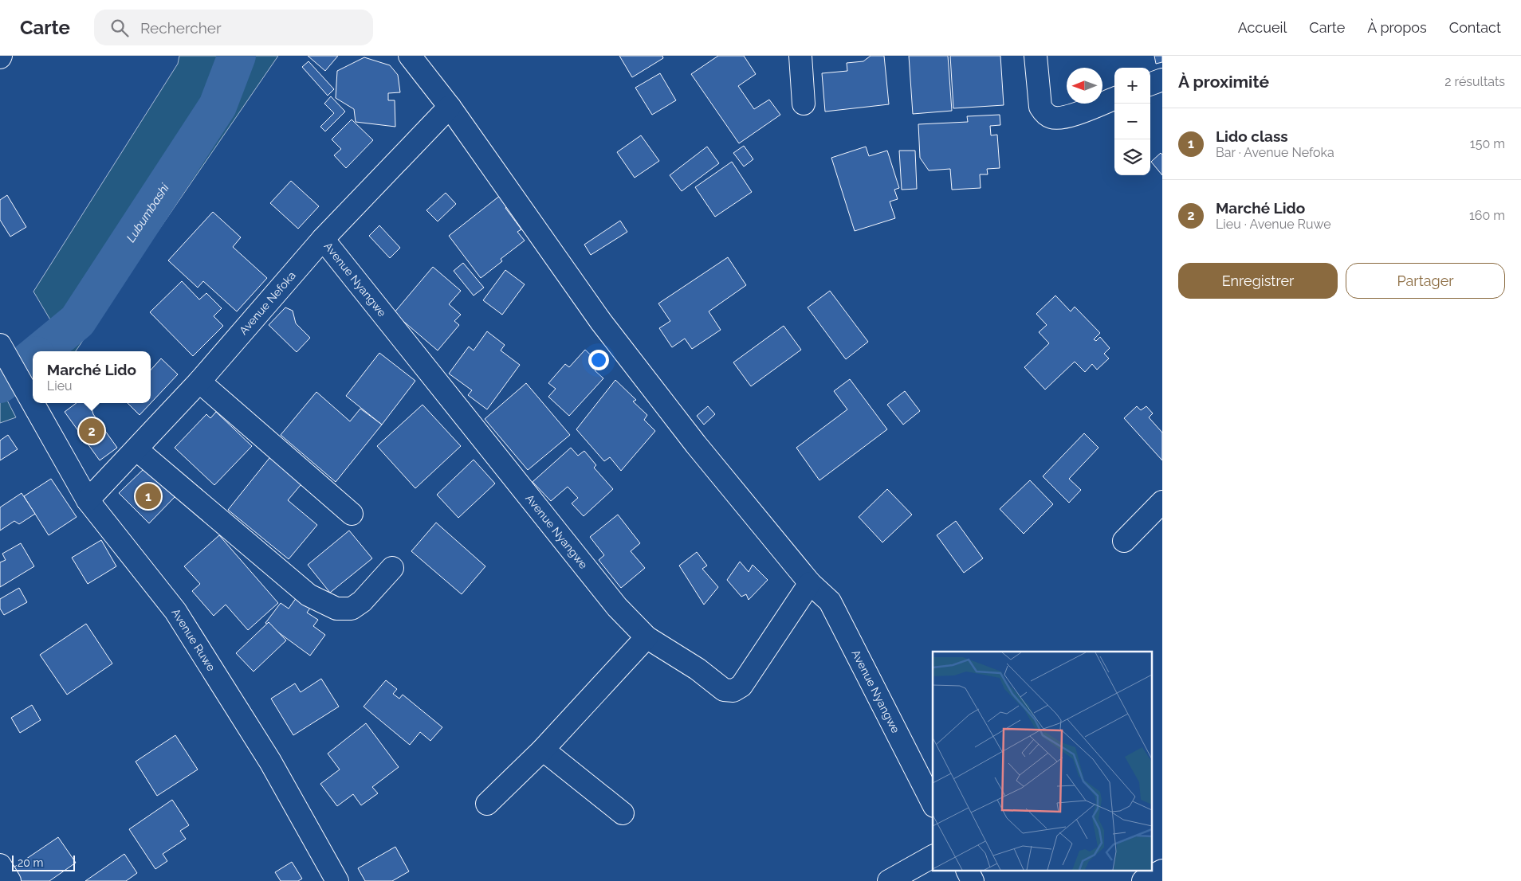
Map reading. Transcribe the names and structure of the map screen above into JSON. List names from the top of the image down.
{
  "streets": {
    "street": ["Avenue Nyangwe", "Avenue Nefoka", "Avenue Ruwe"]
  },
  "crossings": [
    ["Avenue Nyangwe", "Avenue Nefoka"],
    ["Avenue Nefoka", "Avenue Ruwe"]
  ],
  "water": ["Lubumbashi"],
  "scale_bar": "20 m",
  "north": "left",
  "page": {
    "header": "Carte",
    "search": "Rechercher",
    "nav": [
      "Accueil",
      "Carte",
      "À propos",
      "Contact"
    ],
    "heading": ["À proximité", "2 résultats"],
    "map_buttons": ["+", "−"],
    "list": [
      {
        "mark": "1",
        "name": "Lido class",
        "note": "Bar · Avenue Nefoka",
        "value": "150 m"
      },
      {
        "mark": "2",
        "name": "Marché Lido",
        "note": "Lieu · Avenue Ruwe",
        "value": "160 m"
      }
    ],
    "buttons": ["Enregistrer", "Partager"],
    "popup": ["Marché Lido", "Lieu"],
    "pins": ["2", "1"],
    "scale": "20 m"
  }
}
